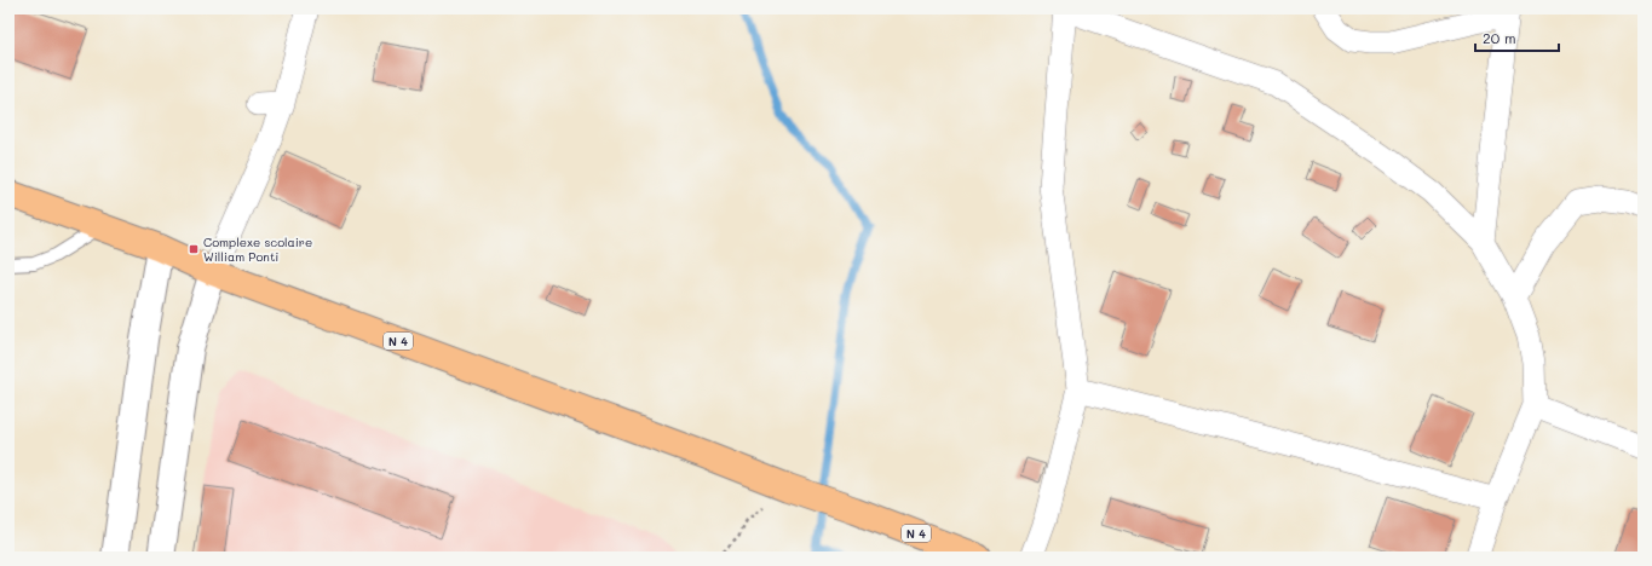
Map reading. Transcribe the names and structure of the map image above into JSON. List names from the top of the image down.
{
  "streets": {
    "highway": ["N 4"]
  },
  "places": {
    "transit": ["Complexe scolaire William Ponti"]
  },
  "scale_bar": "20 m"
}
